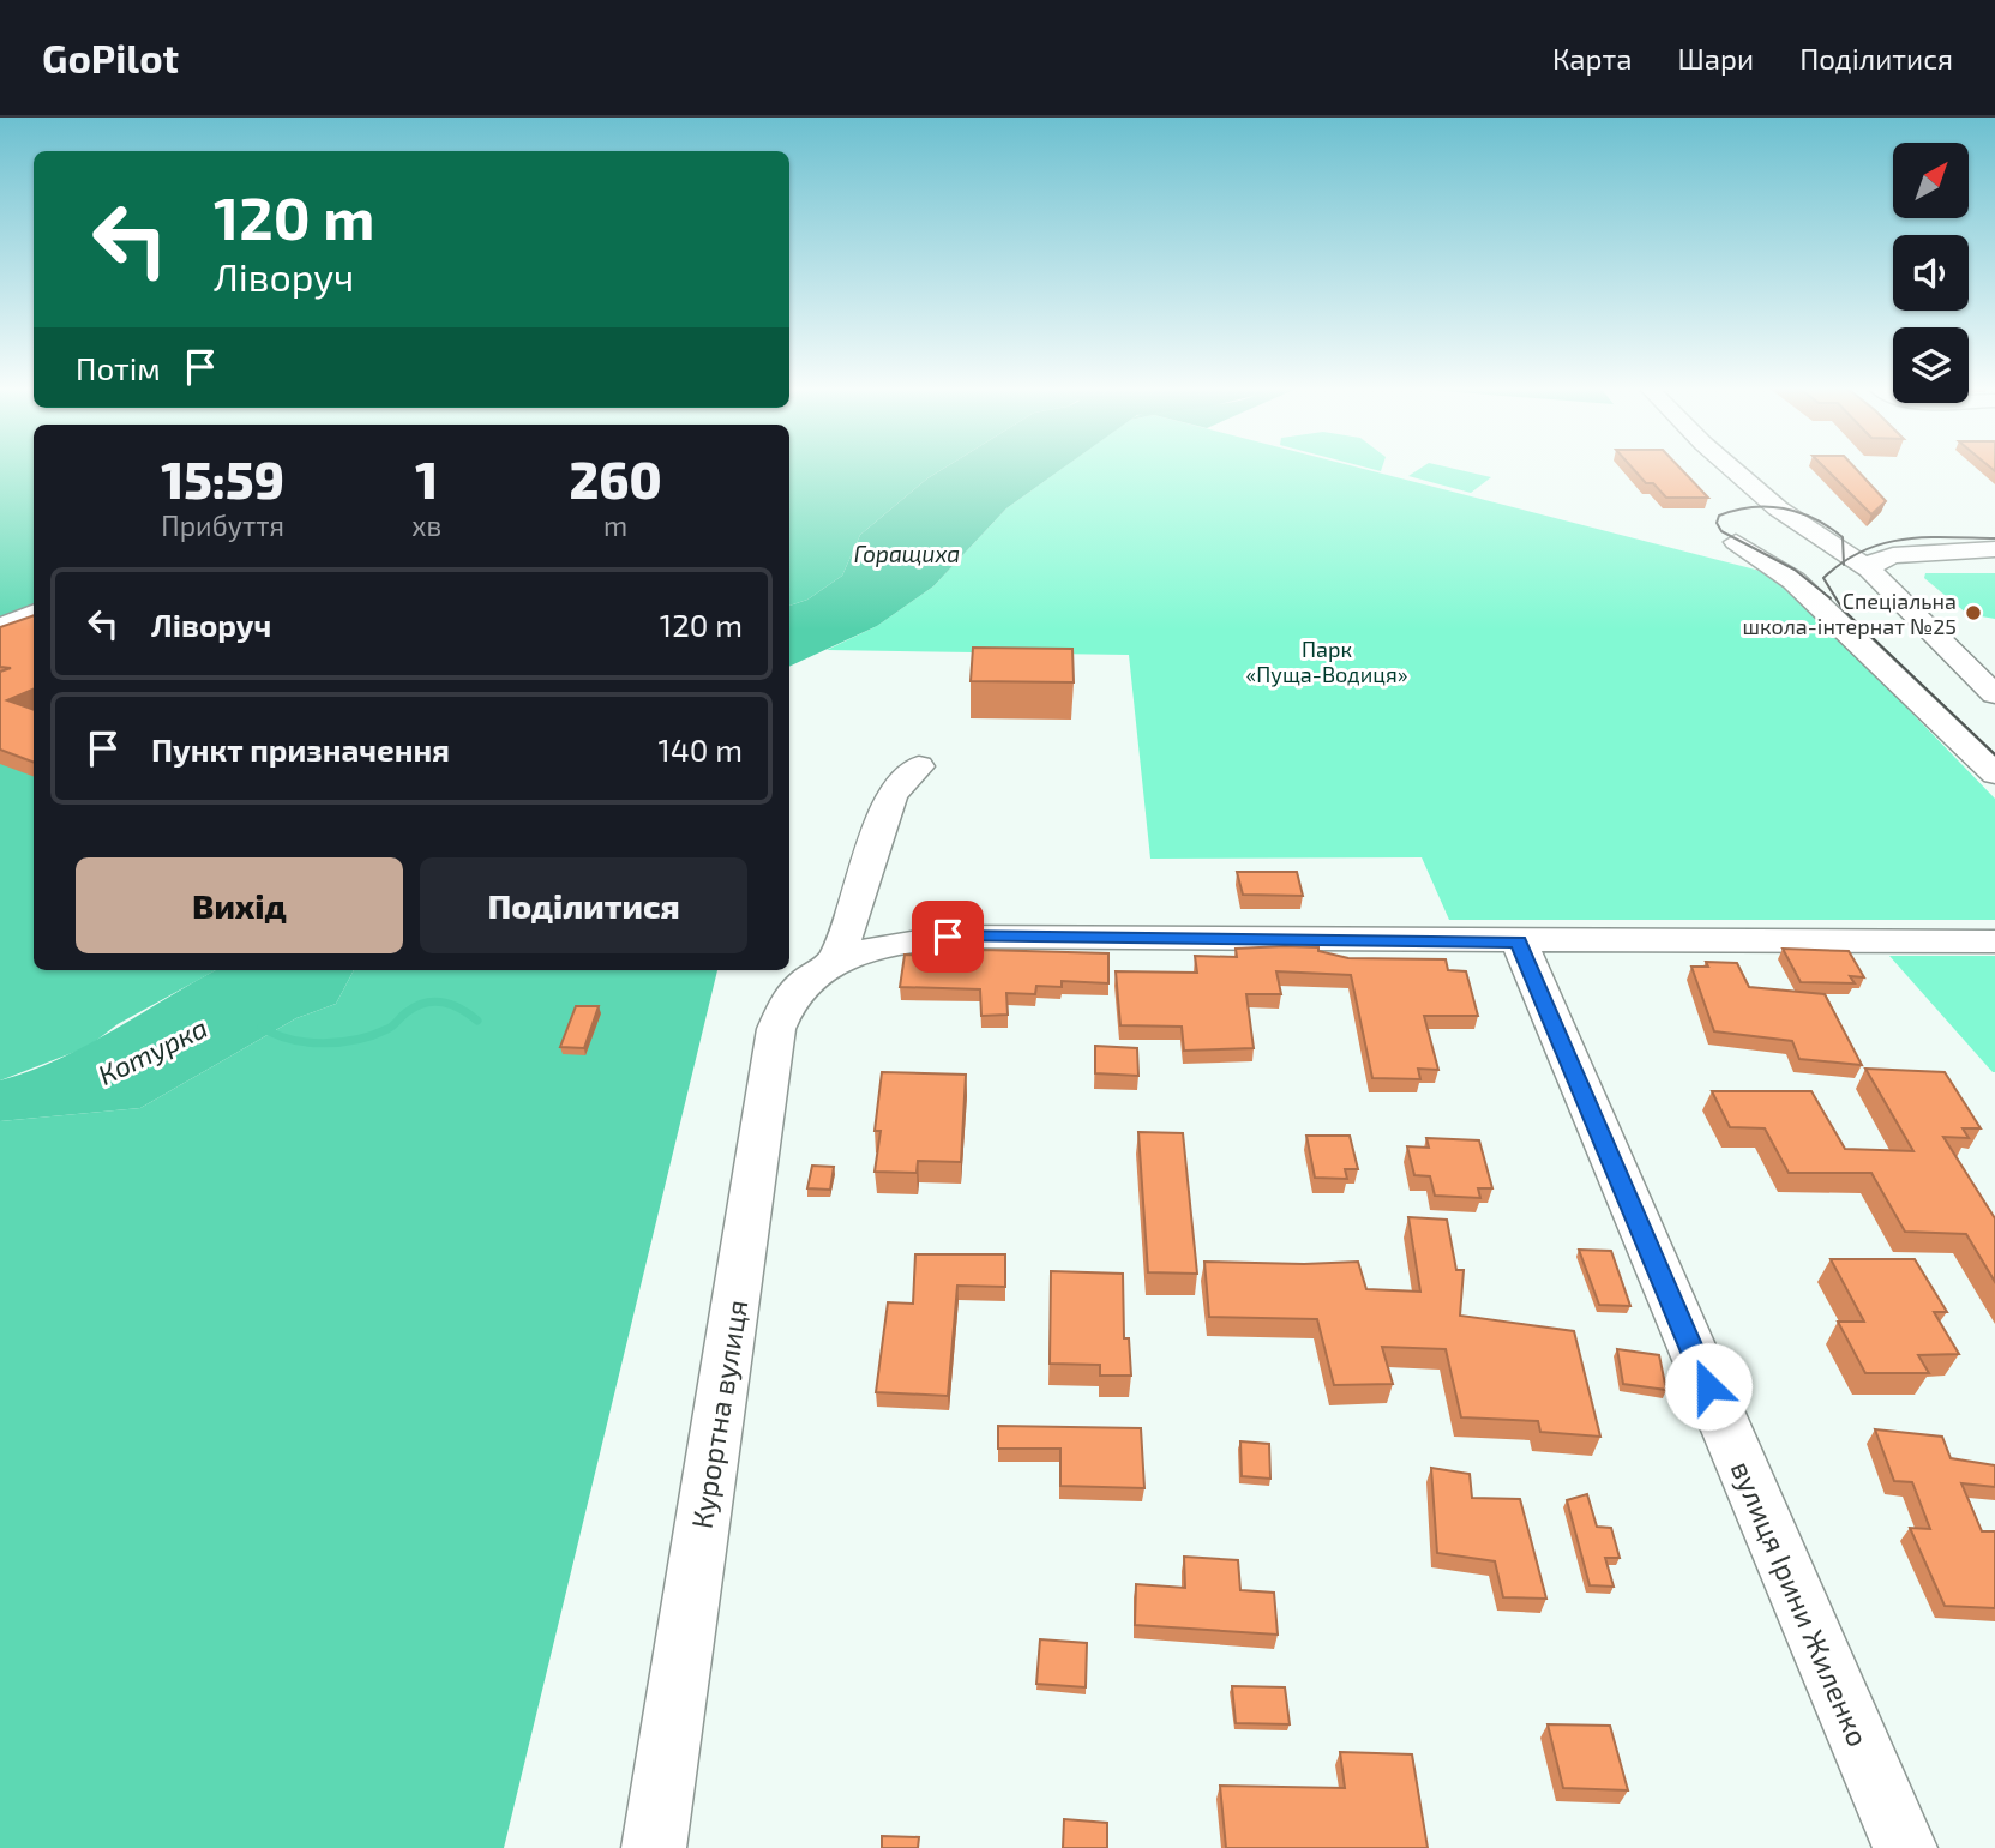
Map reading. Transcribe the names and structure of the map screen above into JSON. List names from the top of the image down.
{
  "streets": {
    "street": ["Курортна вулиця", "вулиця Ірини Жиленко"]
  },
  "water": ["Горащиха", "Котурка"],
  "parks": ["Парк «Пуща-Водиця»"],
  "places": ["Спеціальна школа-інтернат №25"],
  "north": "top right",
  "page": {
    "header": "GoPilot",
    "nav": ["Карта", "Шари", "Поділитися"],
    "turn": ["120 m", "Ліворуч"],
    "then": "Потім",
    "eta": [
      "15:59",
      "Прибуття",
      "1",
      "хв",
      "260",
      "m"
    ],
    "list": [
      {
        "name": "Ліворуч",
        "value": "120 m"
      },
      {
        "name": "Пункт призначення",
        "value": "140 m"
      }
    ],
    "buttons": ["Вихід", "Поділитися"]
  }
}
